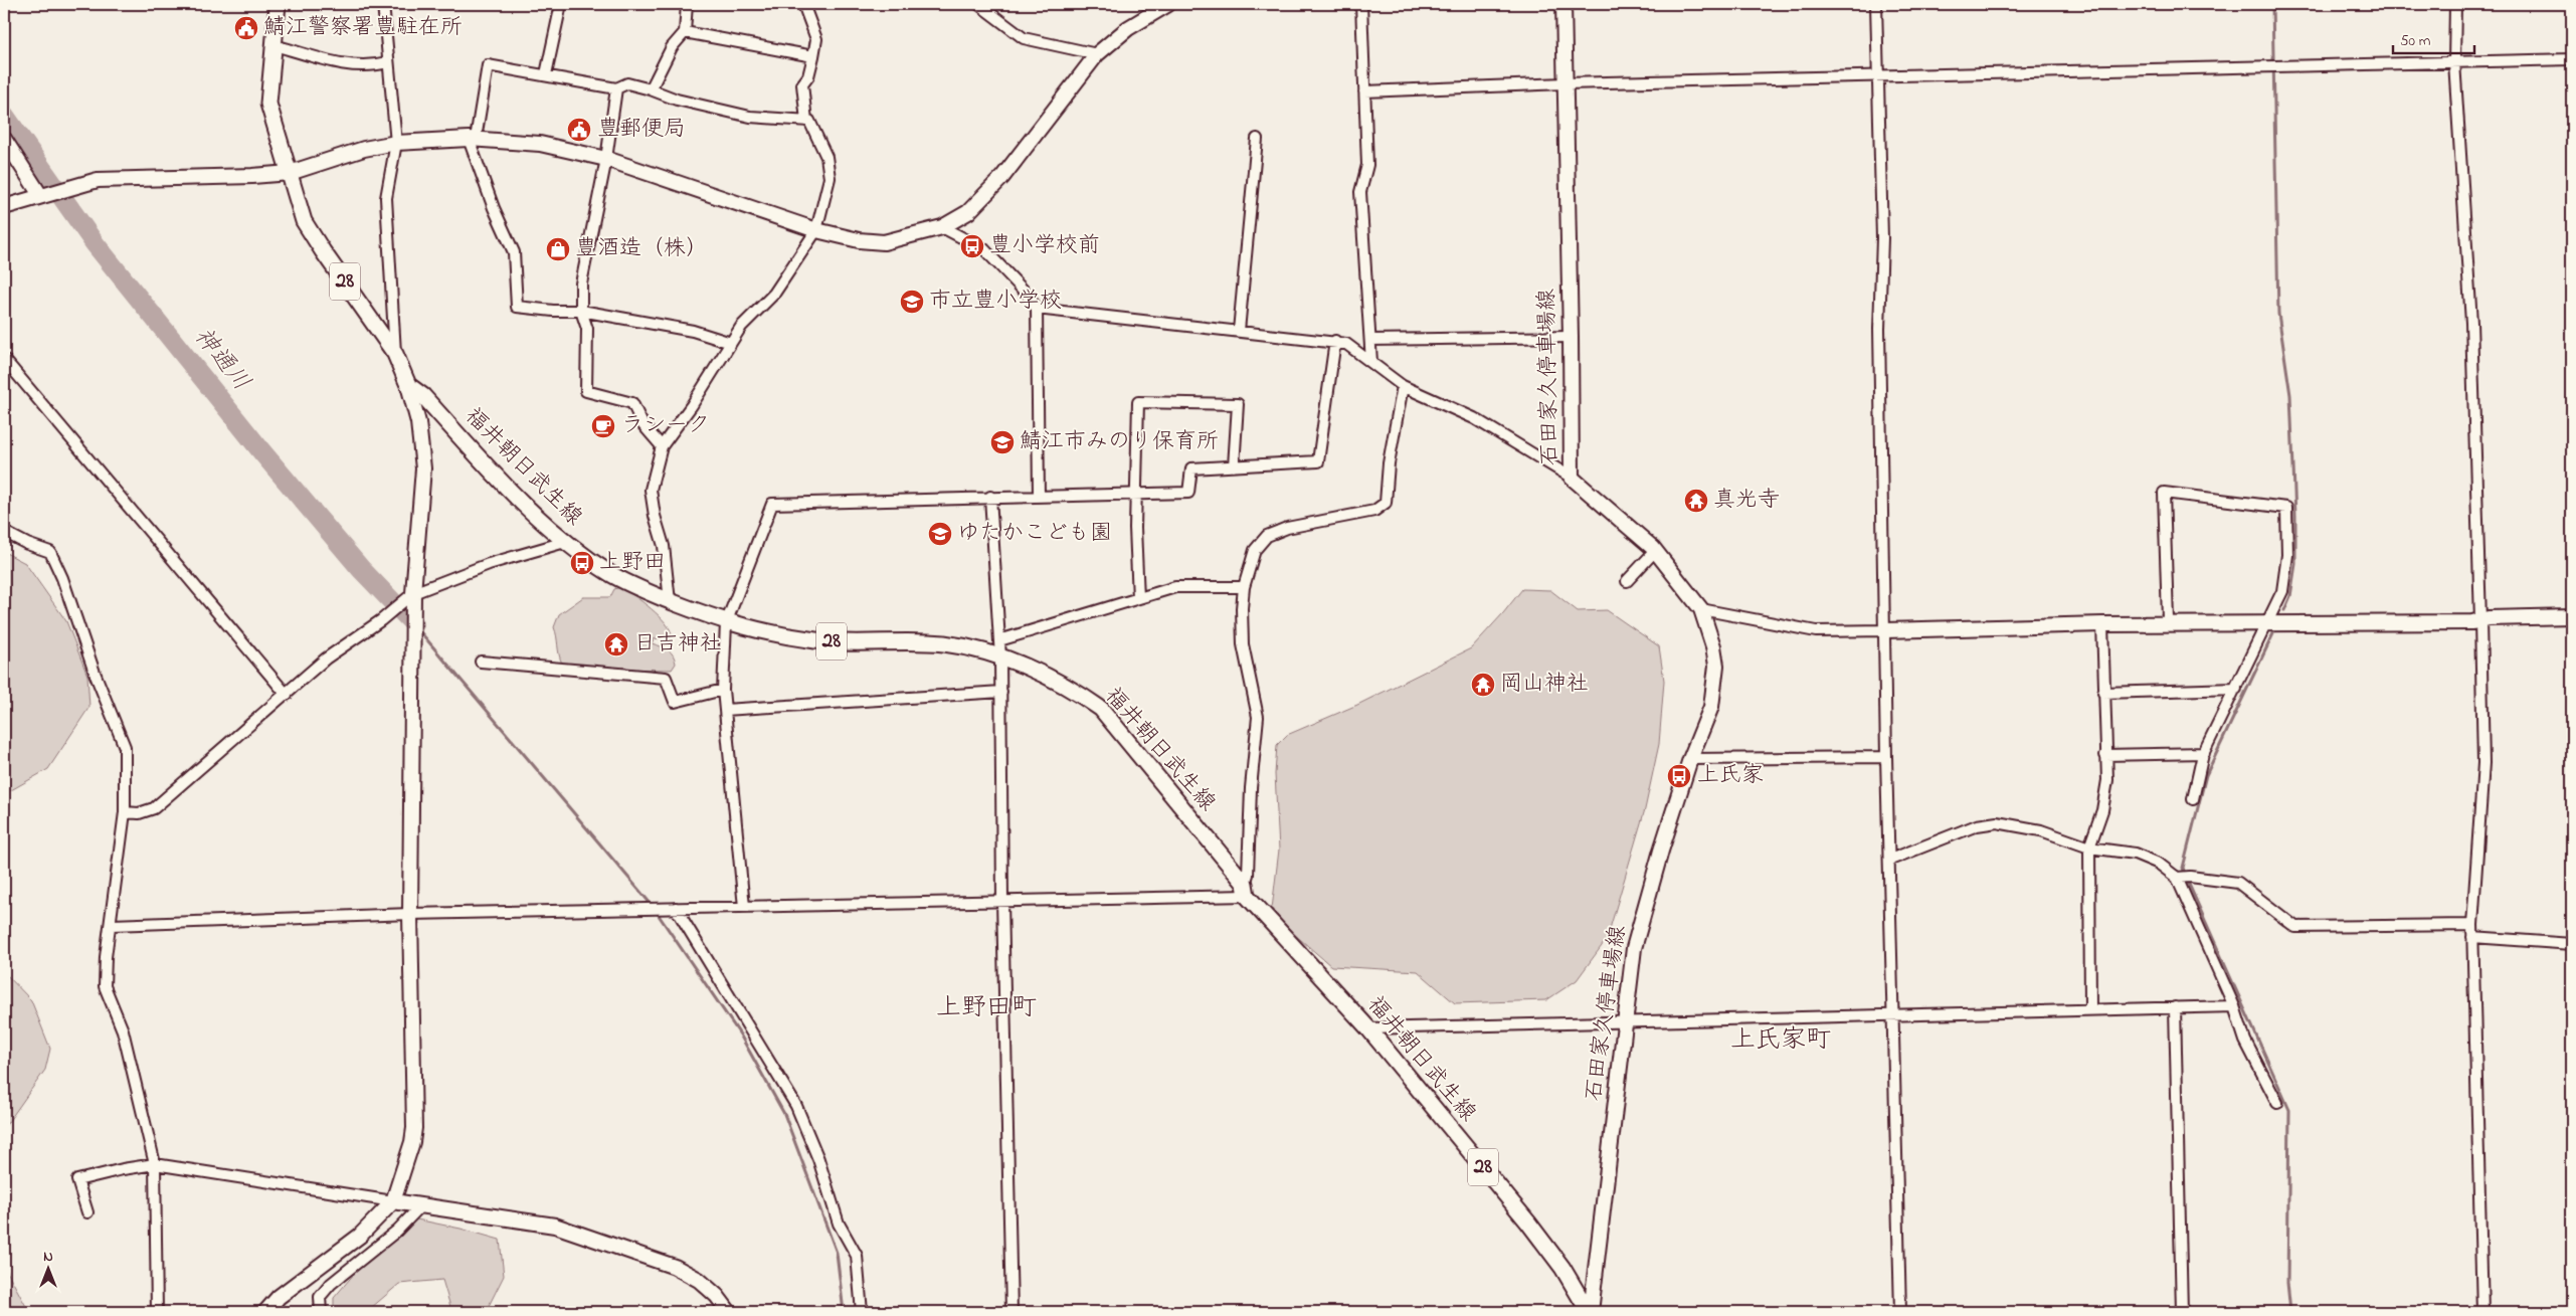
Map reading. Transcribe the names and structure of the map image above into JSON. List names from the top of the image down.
{
  "streets": {
    "main road": ["28", "福井朝日武生線"],
    "street": ["石田家久停車場線"]
  },
  "crossings": [
    ["28", "福井朝日武生線"],
    ["石田家久停車場線", "福井朝日武生線"]
  ],
  "districts": ["上野田町", "上氏家町"],
  "water": ["神通川"],
  "places": {
    "public building": ["鯖江警察署豊駐在所", "豊郵便局"],
    "bus stop": ["豊小学校前", "上野田", "上氏家"],
    "shop": ["豊酒造（株）"],
    "school or university": ["市立豊小学校", "鯖江市みのり保育所", "ゆたかこども園"],
    "cafe": ["ラシーク"],
    "temple": ["真光寺", "日吉神社", "岡山神社"]
  },
  "scale_bar": "50 m",
  "north": "top"
}
